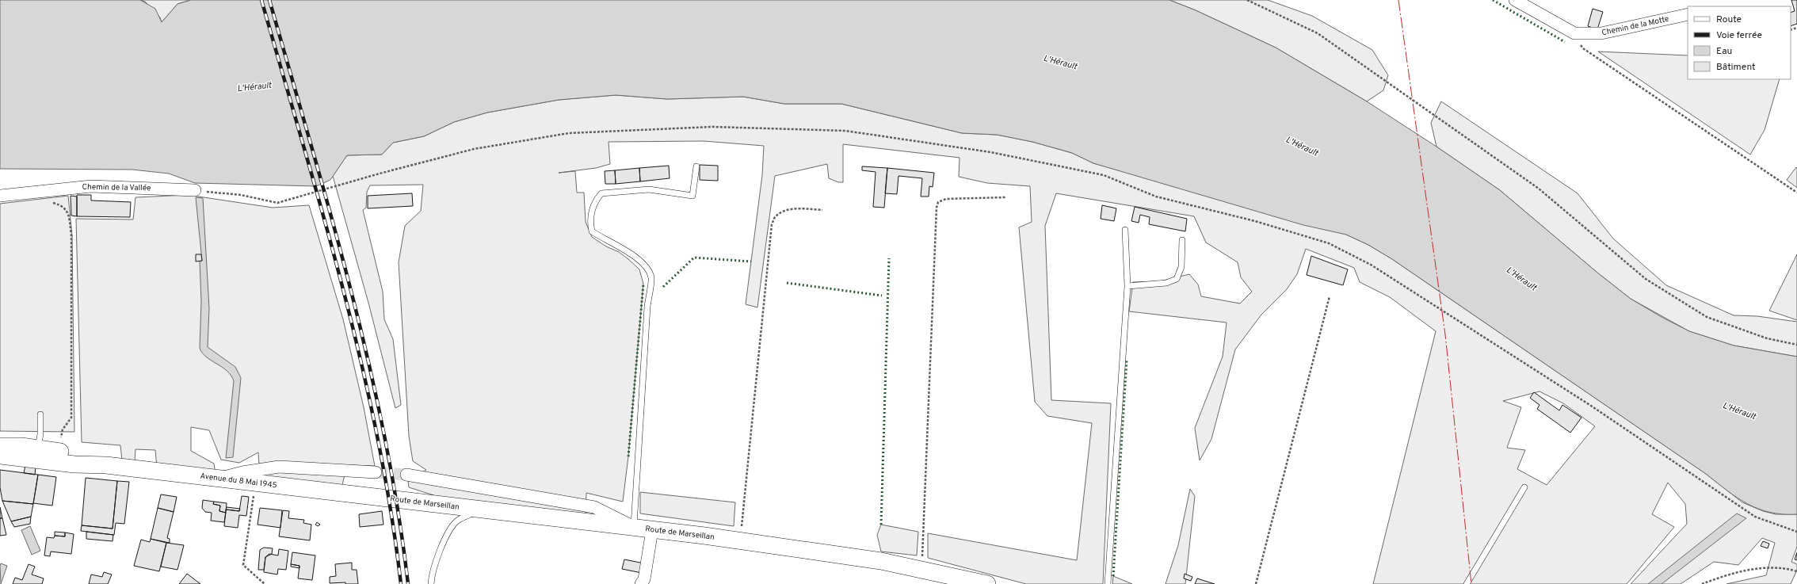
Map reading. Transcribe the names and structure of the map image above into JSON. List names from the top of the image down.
{
  "streets": {
    "main road": ["Avenue du 8 Mai 1945", "Route de Marseillan"],
    "street": ["Chemin de la Motte", "Chemin de la Vallée"]
  },
  "crossings": [
    ["Avenue du 8 Mai 1945", "Route de Marseillan"]
  ],
  "water": ["L'Hérault"],
  "legend": [
    "Route",
    "Voie ferrée",
    "Eau",
    "Bâtiment"
  ]
}
